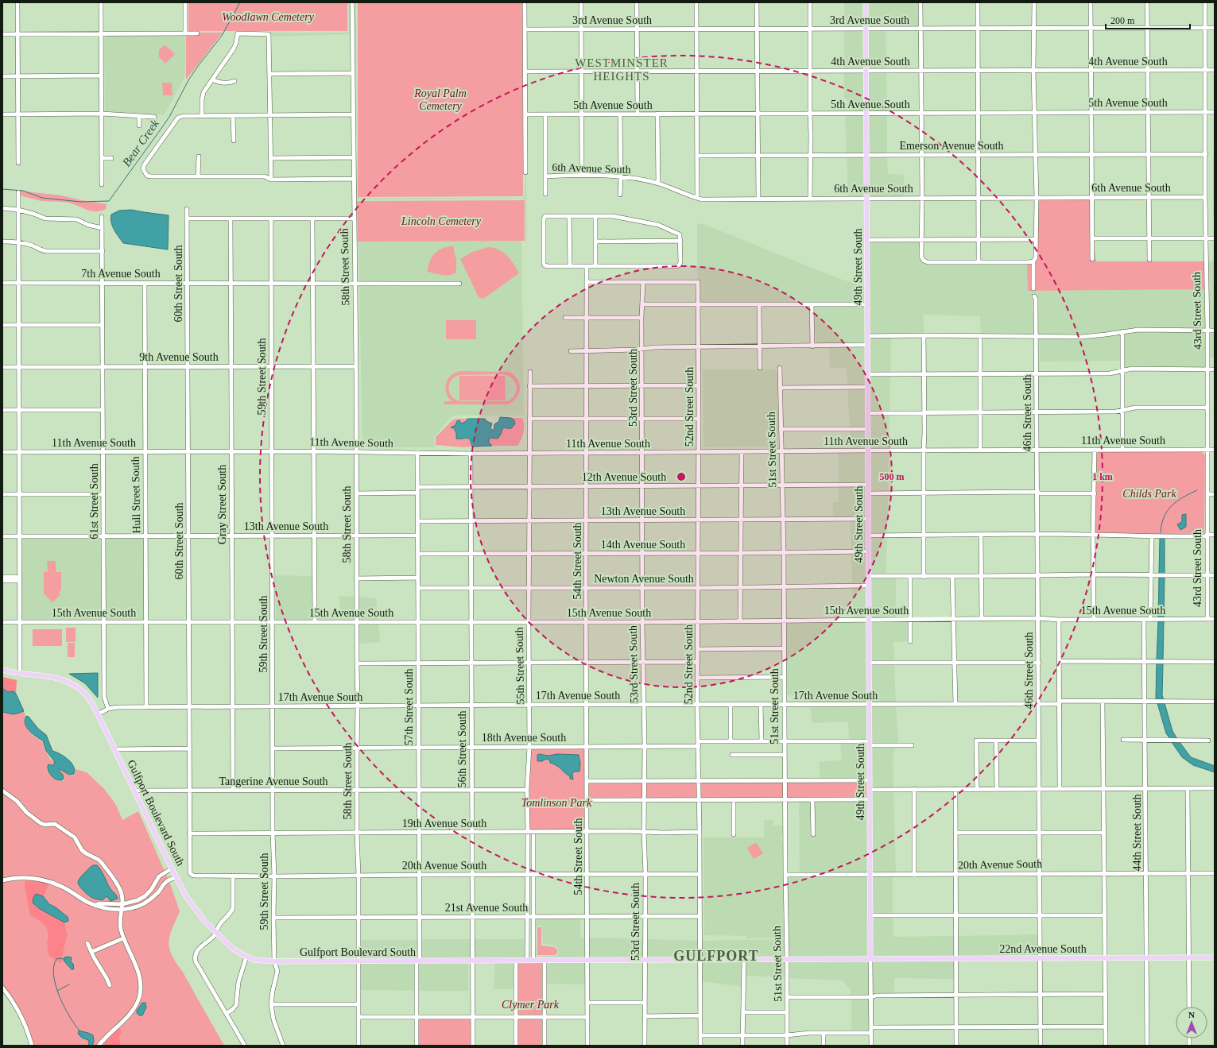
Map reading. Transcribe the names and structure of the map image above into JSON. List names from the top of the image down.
{
  "streets": {
    "main road": ["49th Street South", "Gulfport Boulevard South", "22nd Avenue South"],
    "street": [
      "3rd Avenue South",
      "4th Avenue South",
      "5th Avenue South",
      "Emerson Avenue South",
      "6th Avenue South",
      "58th Street South",
      "7th Avenue South",
      "60th Street South",
      "43rd Street South",
      "9th Avenue South",
      "59th Street South",
      "53rd Street South",
      "52nd Street South",
      "46th Street South",
      "11th Avenue South",
      "51st Street South",
      "12th Avenue South",
      "Hull Street South",
      "61st Street South",
      "Gray Street South",
      "13th Avenue South",
      "14th Avenue South",
      "54th Street South",
      "Newton Avenue South",
      "15th Avenue South",
      "55th Street South",
      "17th Avenue South",
      "57th Street South",
      "18th Avenue South",
      "56th Street South",
      "Tangerine Avenue South",
      "19th Avenue South",
      "44th Street South",
      "20th Avenue South",
      "21st Avenue South"
    ]
  },
  "crossings": [
    ["3rd Avenue South", "49th Street South"],
    ["3rd Avenue South", "43rd Street South"],
    ["4th Avenue South", "49th Street South"],
    ["4th Avenue South", "43rd Street South"],
    ["5th Avenue South", "49th Street South"],
    ["5th Avenue South", "43rd Street South"],
    ["Emerson Avenue South", "49th Street South"],
    ["Emerson Avenue South", "43rd Street South"],
    ["6th Avenue South", "49th Street South"],
    ["6th Avenue South", "43rd Street South"],
    ["58th Street South", "7th Avenue South"],
    ["58th Street South", "9th Avenue South"],
    ["58th Street South", "11th Avenue South"],
    ["58th Street South", "13th Avenue South"],
    ["58th Street South", "15th Avenue South"],
    ["58th Street South", "17th Avenue South"],
    ["58th Street South", "18th Avenue South"],
    ["58th Street South", "Tangerine Avenue South"],
    ["58th Street South", "Gulfport Boulevard South"],
    ["58th Street South", "19th Avenue South"],
    ["58th Street South", "20th Avenue South"],
    ["58th Street South", "21st Avenue South"],
    ["49th Street South", "11th Avenue South"],
    ["49th Street South", "12th Avenue South"],
    ["49th Street South", "13th Avenue South"],
    ["49th Street South", "14th Avenue South"],
    ["49th Street South", "Newton Avenue South"],
    ["49th Street South", "15th Avenue South"],
    ["49th Street South", "17th Avenue South"],
    ["49th Street South", "Gulfport Boulevard South"],
    ["49th Street South", "20th Avenue South"],
    ["49th Street South", "22nd Avenue South"],
    ["7th Avenue South", "60th Street South"],
    ["7th Avenue South", "59th Street South"],
    ["7th Avenue South", "Hull Street South"],
    ["7th Avenue South", "61st Street South"],
    ["7th Avenue South", "Gray Street South"],
    ["60th Street South", "9th Avenue South"],
    ["60th Street South", "11th Avenue South"],
    ["60th Street South", "13th Avenue South"],
    ["60th Street South", "15th Avenue South"],
    ["60th Street South", "17th Avenue South"],
    ["60th Street South", "Tangerine Avenue South"],
    ["60th Street South", "19th Avenue South"],
    ["60th Street South", "20th Avenue South"],
    ["43rd Street South", "11th Avenue South"],
    ["43rd Street South", "15th Avenue South"],
    ["9th Avenue South", "59th Street South"],
    ["9th Avenue South", "Hull Street South"],
    ["9th Avenue South", "61st Street South"],
    ["9th Avenue South", "Gray Street South"],
    ["59th Street South", "11th Avenue South"],
    ["59th Street South", "13th Avenue South"],
    ["59th Street South", "15th Avenue South"],
    ["59th Street South", "17th Avenue South"],
    ["59th Street South", "18th Avenue South"],
    ["59th Street South", "Tangerine Avenue South"],
    ["59th Street South", "Gulfport Boulevard South"],
    ["59th Street South", "19th Avenue South"],
    ["59th Street South", "20th Avenue South"],
    ["59th Street South", "21st Avenue South"],
    ["53rd Street South", "52nd Street South"],
    ["53rd Street South", "11th Avenue South"],
    ["53rd Street South", "12th Avenue South"],
    ["53rd Street South", "13th Avenue South"],
    ["53rd Street South", "14th Avenue South"],
    ["53rd Street South", "Newton Avenue South"],
    ["53rd Street South", "15th Avenue South"],
    ["53rd Street South", "17th Avenue South"],
    ["53rd Street South", "18th Avenue South"],
    ["53rd Street South", "Gulfport Boulevard South"],
    ["53rd Street South", "19th Avenue South"],
    ["53rd Street South", "20th Avenue South"],
    ["53rd Street South", "21st Avenue South"],
    ["52nd Street South", "11th Avenue South"],
    ["52nd Street South", "12th Avenue South"],
    ["52nd Street South", "13th Avenue South"],
    ["52nd Street South", "14th Avenue South"],
    ["52nd Street South", "Newton Avenue South"],
    ["52nd Street South", "15th Avenue South"],
    ["52nd Street South", "17th Avenue South"],
    ["52nd Street South", "18th Avenue South"],
    ["52nd Street South", "Gulfport Boulevard South"],
    ["52nd Street South", "19th Avenue South"],
    ["52nd Street South", "20th Avenue South"],
    ["52nd Street South", "21st Avenue South"],
    ["46th Street South", "11th Avenue South"],
    ["46th Street South", "15th Avenue South"],
    ["46th Street South", "17th Avenue South"],
    ["46th Street South", "20th Avenue South"],
    ["46th Street South", "22nd Avenue South"],
    ["11th Avenue South", "51st Street South"],
    ["11th Avenue South", "Hull Street South"],
    ["11th Avenue South", "61st Street South"],
    ["11th Avenue South", "Gray Street South"],
    ["11th Avenue South", "54th Street South"],
    ["11th Avenue South", "55th Street South"],
    ["11th Avenue South", "57th Street South"],
    ["11th Avenue South", "56th Street South"],
    ["51st Street South", "12th Avenue South"],
    ["51st Street South", "13th Avenue South"],
    ["51st Street South", "14th Avenue South"],
    ["51st Street South", "Newton Avenue South"],
    ["51st Street South", "15th Avenue South"],
    ["51st Street South", "17th Avenue South"],
    ["51st Street South", "Gulfport Boulevard South"],
    ["51st Street South", "20th Avenue South"],
    ["12th Avenue South", "54th Street South"],
    ["12th Avenue South", "55th Street South"],
    ["12th Avenue South", "57th Street South"],
    ["12th Avenue South", "56th Street South"],
    ["Hull Street South", "13th Avenue South"],
    ["Hull Street South", "15th Avenue South"],
    ["Hull Street South", "17th Avenue South"],
    ["61st Street South", "13th Avenue South"],
    ["61st Street South", "15th Avenue South"],
    ["61st Street South", "17th Avenue South"],
    ["Gray Street South", "13th Avenue South"],
    ["Gray Street South", "15th Avenue South"],
    ["Gray Street South", "17th Avenue South"],
    ["Gray Street South", "Tangerine Avenue South"],
    ["13th Avenue South", "54th Street South"],
    ["13th Avenue South", "55th Street South"],
    ["13th Avenue South", "57th Street South"],
    ["13th Avenue South", "56th Street South"],
    ["14th Avenue South", "54th Street South"],
    ["14th Avenue South", "55th Street South"],
    ["14th Avenue South", "57th Street South"],
    ["14th Avenue South", "56th Street South"],
    ["54th Street South", "Newton Avenue South"],
    ["54th Street South", "15th Avenue South"],
    ["54th Street South", "17th Avenue South"],
    ["54th Street South", "18th Avenue South"],
    ["54th Street South", "Gulfport Boulevard South"],
    ["54th Street South", "19th Avenue South"],
    ["54th Street South", "20th Avenue South"],
    ["54th Street South", "21st Avenue South"],
    ["Newton Avenue South", "55th Street South"],
    ["Newton Avenue South", "57th Street South"],
    ["Newton Avenue South", "56th Street South"],
    ["15th Avenue South", "55th Street South"],
    ["15th Avenue South", "57th Street South"],
    ["15th Avenue South", "56th Street South"],
    ["15th Avenue South", "44th Street South"],
    ["55th Street South", "17th Avenue South"],
    ["55th Street South", "18th Avenue South"],
    ["55th Street South", "Tangerine Avenue South"],
    ["55th Street South", "Gulfport Boulevard South"],
    ["55th Street South", "19th Avenue South"],
    ["55th Street South", "20th Avenue South"],
    ["55th Street South", "21st Avenue South"],
    ["17th Avenue South", "57th Street South"],
    ["17th Avenue South", "56th Street South"],
    ["17th Avenue South", "Gulfport Boulevard South"],
    ["17th Avenue South", "44th Street South"],
    ["57th Street South", "18th Avenue South"],
    ["57th Street South", "Tangerine Avenue South"],
    ["57th Street South", "Gulfport Boulevard South"],
    ["57th Street South", "19th Avenue South"],
    ["57th Street South", "20th Avenue South"],
    ["57th Street South", "21st Avenue South"],
    ["18th Avenue South", "56th Street South"],
    ["56th Street South", "Tangerine Avenue South"],
    ["56th Street South", "Gulfport Boulevard South"],
    ["56th Street South", "19th Avenue South"],
    ["56th Street South", "20th Avenue South"],
    ["56th Street South", "21st Avenue South"],
    ["Tangerine Avenue South", "Gulfport Boulevard South"],
    ["Gulfport Boulevard South", "22nd Avenue South"],
    ["44th Street South", "20th Avenue South"],
    ["44th Street South", "22nd Avenue South"]
  ],
  "districts": ["WESTMINSTER HEIGHTS", "GULFPORT"],
  "water": ["Bear Creek"],
  "parks": [
    "Woodlawn Cemetery",
    "Royal Palm Cemetery",
    "Lincoln Cemetery",
    "Childs Park",
    "Tomlinson Park",
    "Clymer Park"
  ],
  "scale_bar": "200 m",
  "north": "top",
  "rings": ["500 m", "1 km"]
}
